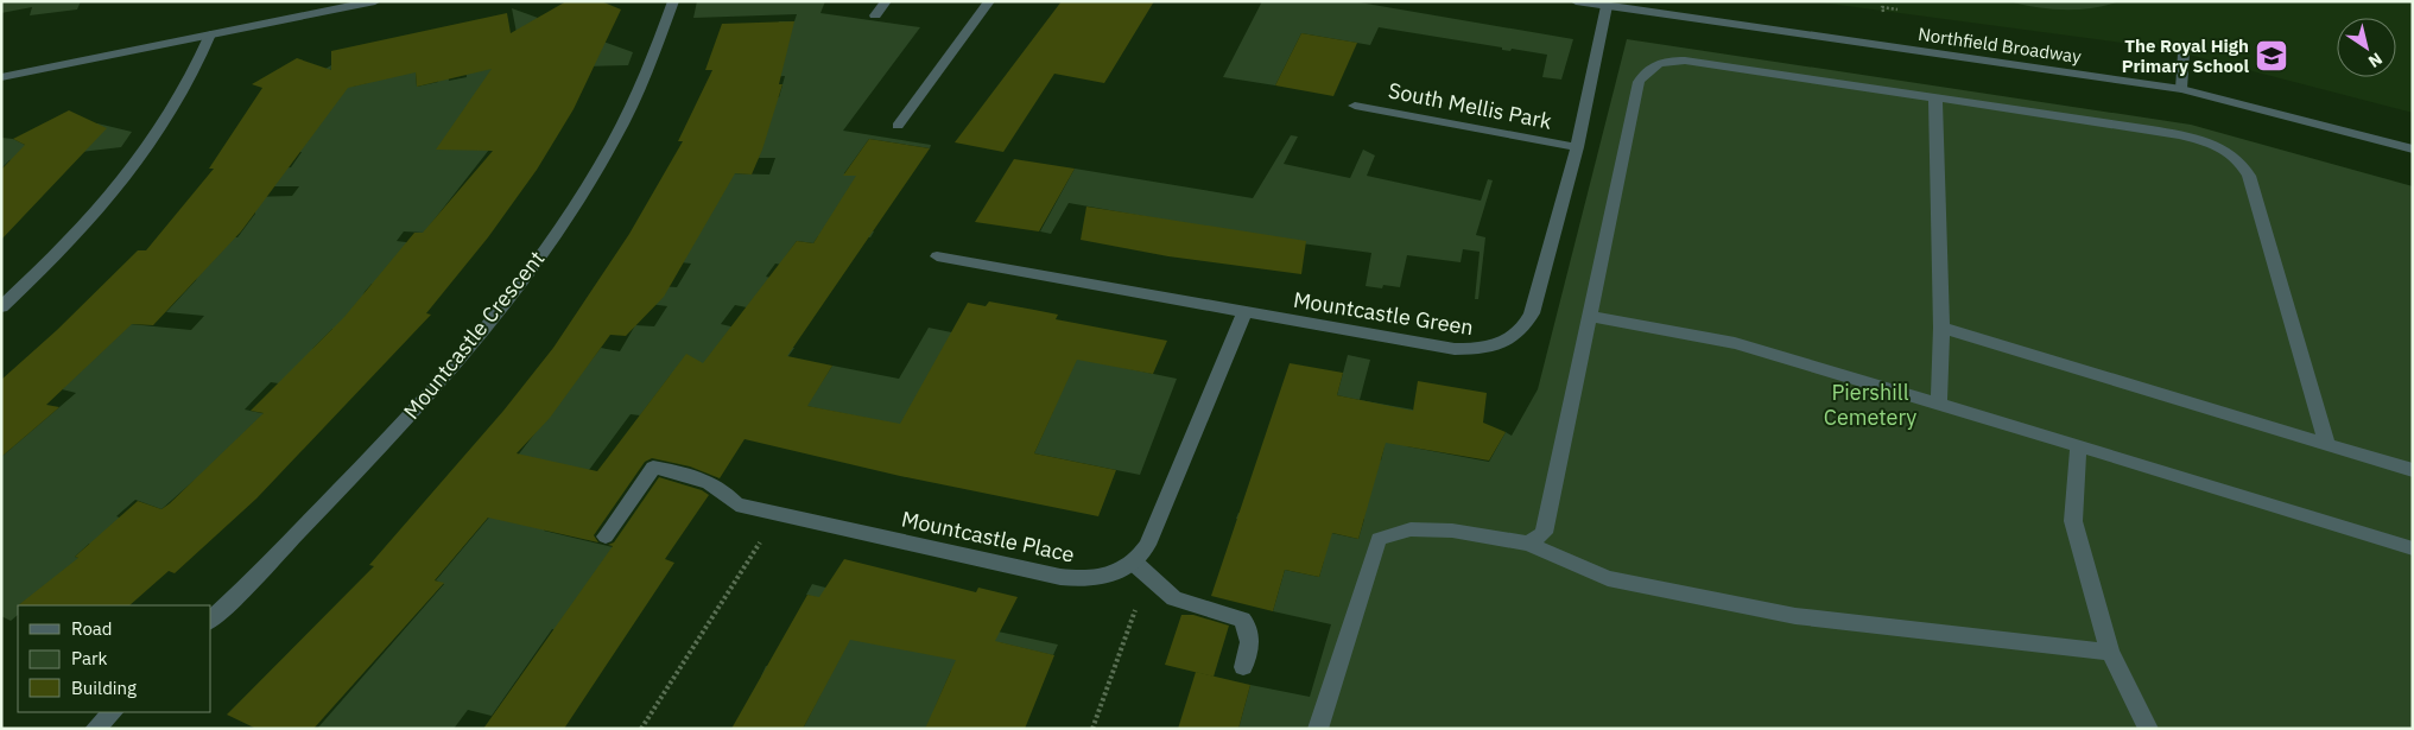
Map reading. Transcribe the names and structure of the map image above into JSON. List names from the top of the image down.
{
  "streets": {
    "street": [
      "Northfield Broadway",
      "South Mellis Park",
      "Mountcastle Green",
      "Mountcastle Crescent",
      "Mountcastle Place"
    ]
  },
  "crossings": [
    ["Northfield Broadway", "Mountcastle Green"],
    ["South Mellis Park", "Mountcastle Green"],
    ["Mountcastle Green", "Mountcastle Place"]
  ],
  "parks": ["Piershill Cemetery"],
  "places": {
    "school or university": ["The Royal High Primary School"]
  },
  "legend": ["Road", "Park", "Building"],
  "north": "bottom right"
}
